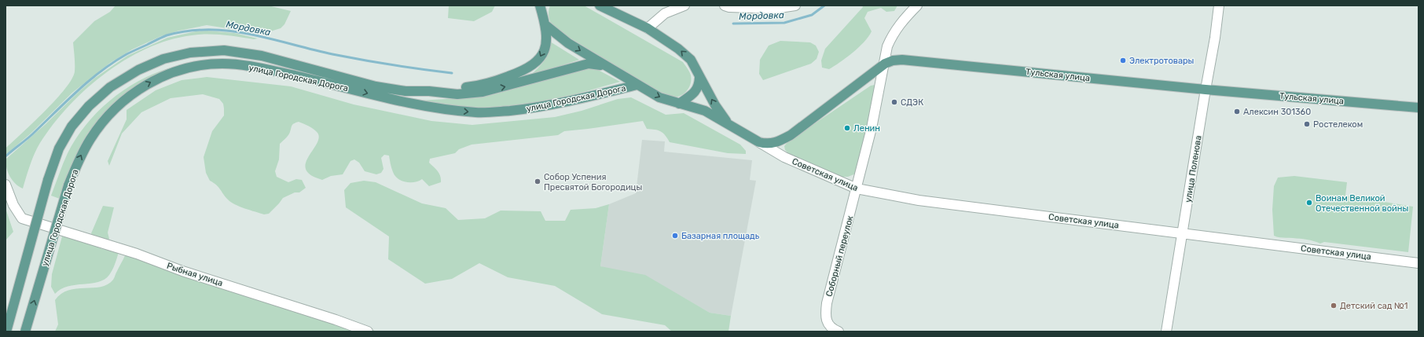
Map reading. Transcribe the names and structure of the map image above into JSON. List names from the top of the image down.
{
  "streets": {
    "main road": ["Тульская улица", "улица Городская Дорога"],
    "street": [
      "улица Поленова",
      "Советская улица",
      "Соборный переулок",
      "Рыбная улица"
    ]
  },
  "crossings": [
    ["Тульская улица", "улица Городская Дорога"],
    ["Тульская улица", "улица Поленова"],
    ["Тульская улица", "Советская улица"],
    ["Тульская улица", "Соборный переулок"],
    ["улица Поленова", "Советская улица"],
    ["Советская улица", "Соборный переулок"]
  ],
  "water": ["Мордовка"],
  "places": [
    "Электротовары",
    "СДЭК",
    "Алексин 301360",
    "Ростелеком",
    "Ленин",
    "Собор Успения Пресвятой Богородицы",
    "Воинам Великой Отечественной войны",
    "Базарная площадь",
    "Детский сад №1"
  ]
}
